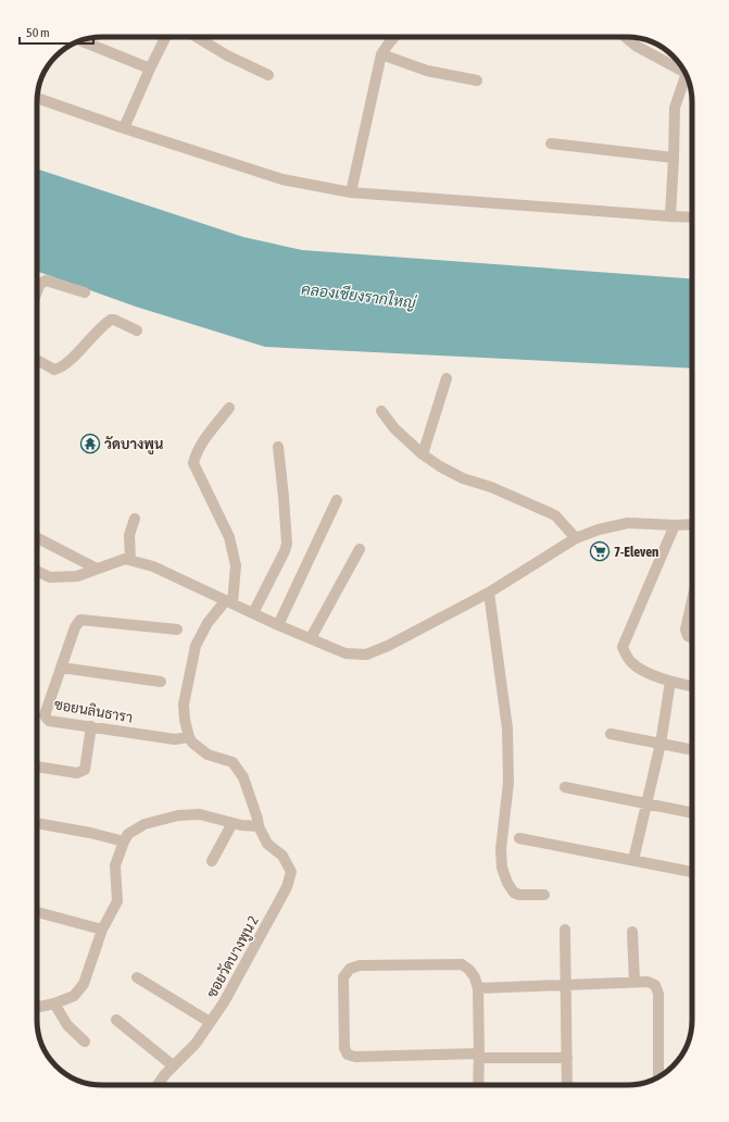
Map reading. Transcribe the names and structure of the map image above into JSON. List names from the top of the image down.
{
  "streets": {
    "street": ["ซอยนลินธารา", "ซอยวัดบางพูน 2"]
  },
  "crossings": [
    ["ซอยนลินธารา", "ซอยวัดบางพูน 2"]
  ],
  "water": ["คลองเชียงรากใหญ่"],
  "places": {
    "temple": ["วัดบางพูน"],
    "supermarket": ["7-Eleven"]
  },
  "scale_bar": "50 m"
}
